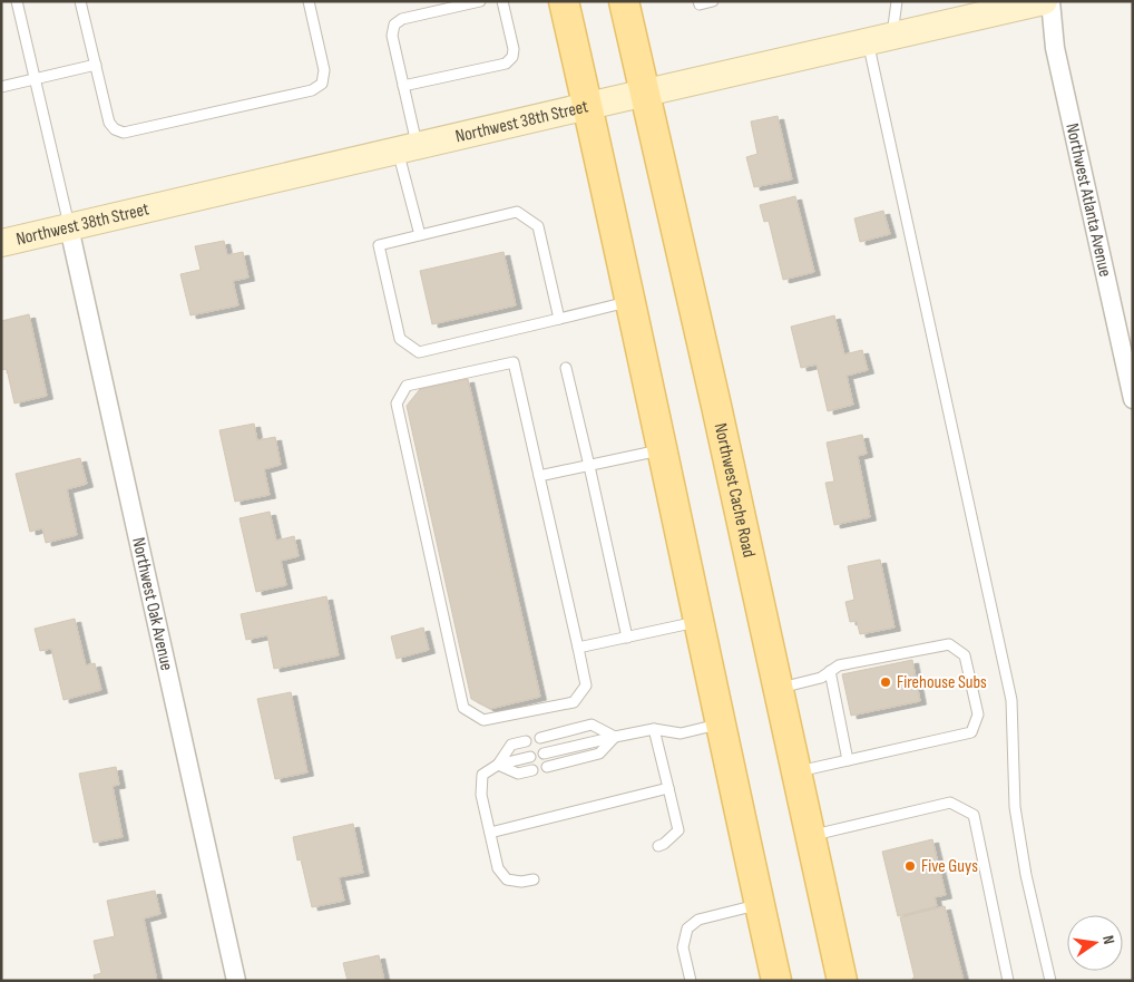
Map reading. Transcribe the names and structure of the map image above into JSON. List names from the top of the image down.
{
  "streets": {
    "main road": ["Northwest 38th Street", "Northwest Cache Road"],
    "street": ["Northwest Atlanta Avenue", "Northwest Oak Avenue"]
  },
  "crossings": [
    ["Northwest 38th Street", "Northwest Cache Road"],
    ["Northwest 38th Street", "Northwest Oak Avenue"]
  ],
  "places": ["Firehouse Subs", "Five Guys"],
  "north": "right"
}
